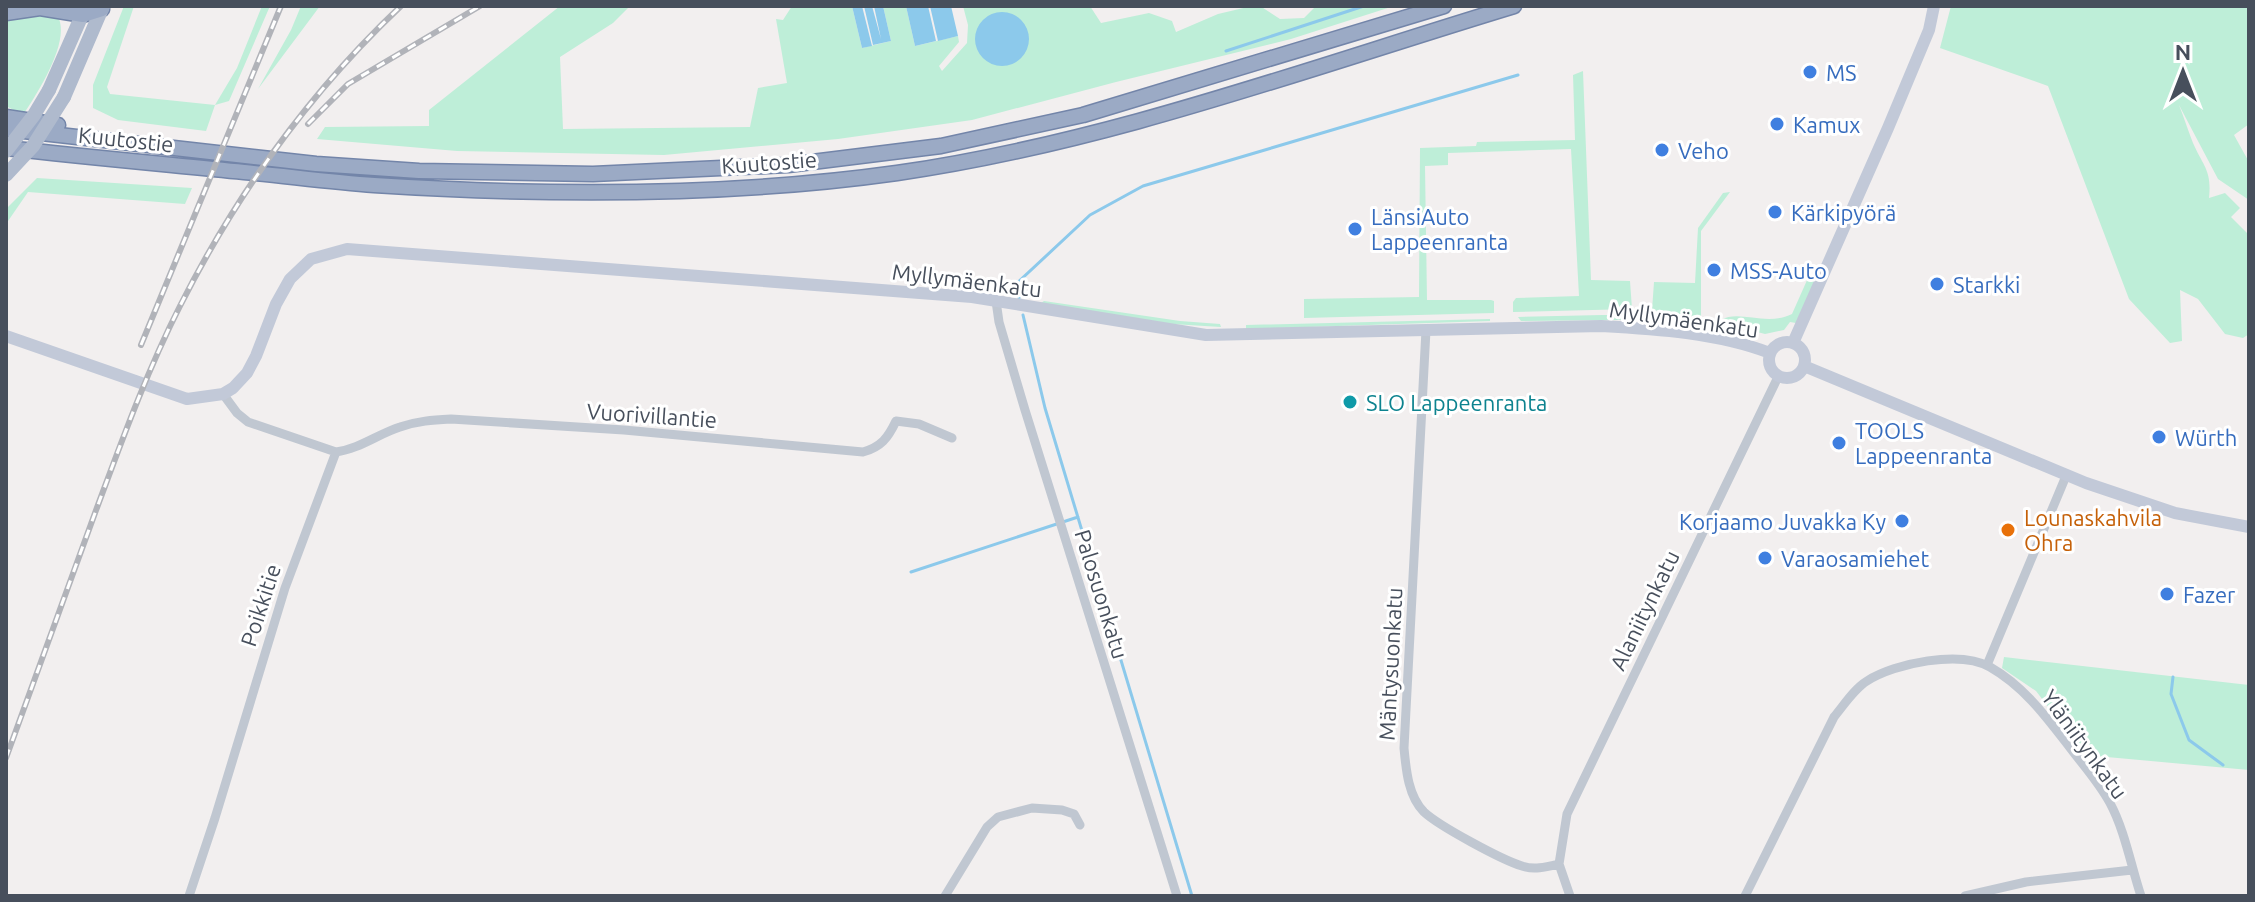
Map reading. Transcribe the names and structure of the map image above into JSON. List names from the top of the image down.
{
  "streets": {
    "highway": ["Kuutostie"],
    "main road": ["Myllymäenkatu"],
    "street": [
      "Vuorivillantie",
      "Palosuonkatu",
      "Poikkitie",
      "Alaniitynkatu",
      "Mäntysuonkatu",
      "Yläniitynkatu"
    ]
  },
  "crossings": [
    ["Myllymäenkatu", "Palosuonkatu"],
    ["Myllymäenkatu", "Alaniitynkatu"],
    ["Myllymäenkatu", "Mäntysuonkatu"],
    ["Vuorivillantie", "Poikkitie"],
    ["Alaniitynkatu", "Mäntysuonkatu"]
  ],
  "places": [
    "MS",
    "Kamux",
    "Veho",
    "Kärkipyörä",
    "LänsiAuto Lappeenranta",
    "MSS-Auto",
    "Starkki",
    "SLO Lappeenranta",
    "Würth",
    "TOOLS Lappeenranta",
    "Korjaamo Juvakka Ky",
    "Lounaskahvila Ohra",
    "Varaosamiehet",
    "Fazer"
  ],
  "north": "top"
}
